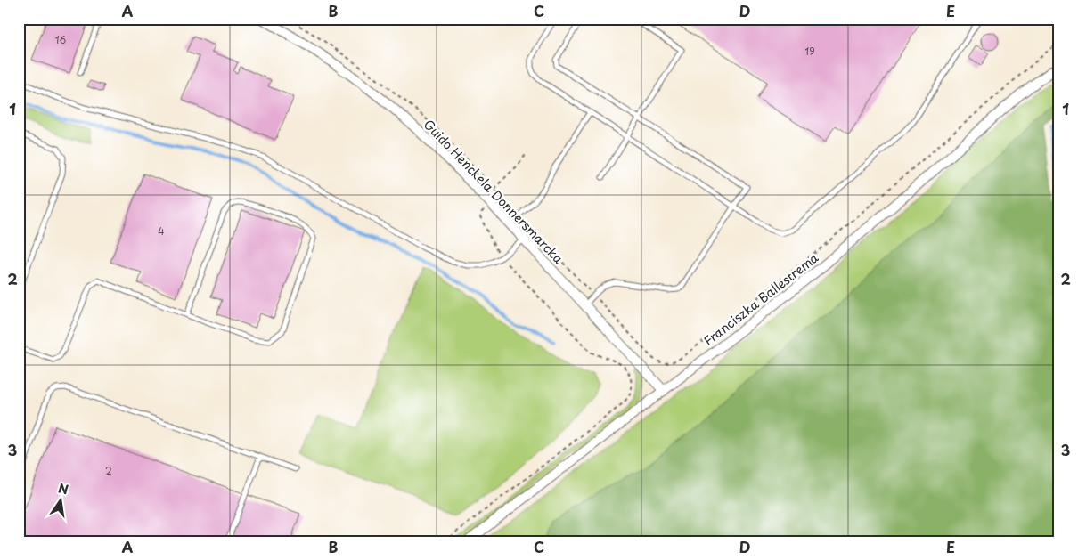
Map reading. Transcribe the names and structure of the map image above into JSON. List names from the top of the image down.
{
  "streets": {
    "street": ["Guido Henckela Donnersmarcka", "Franciszka Ballestrema"]
  },
  "crossings": [
    ["Guido Henckela Donnersmarcka", "Franciszka Ballestrema"]
  ],
  "house_numbers": [
    "16",
    "19",
    "4",
    "2"
  ],
  "north": "top",
  "grid": {
    "columns": [
      "A",
      "B",
      "C",
      "D",
      "E"
    ],
    "rows": ["1", "2", "3"]
  }
}
